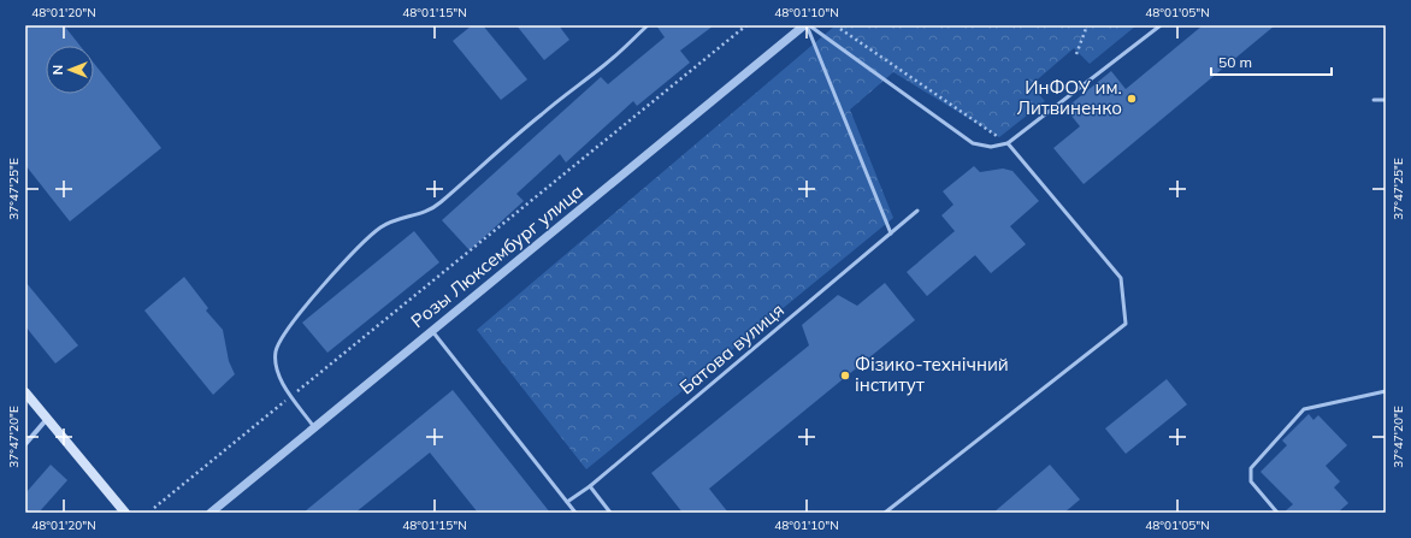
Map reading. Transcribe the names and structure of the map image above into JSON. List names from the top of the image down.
{
  "streets": {
    "street": ["Розы Люксембург улица"],
    "lane": ["Батова вулиця"]
  },
  "places": ["ИнФОУ им. Литвиненко", "Фізико-технічний інститут"],
  "scale_bar": "50 m",
  "north": "left",
  "coordinates": [
    "48°01'20\"N",
    "48°01'15\"N",
    "48°01'10\"N",
    "48°01'05\"N",
    "37°47'25\"E",
    "37°47'20\"E"
  ]
}
